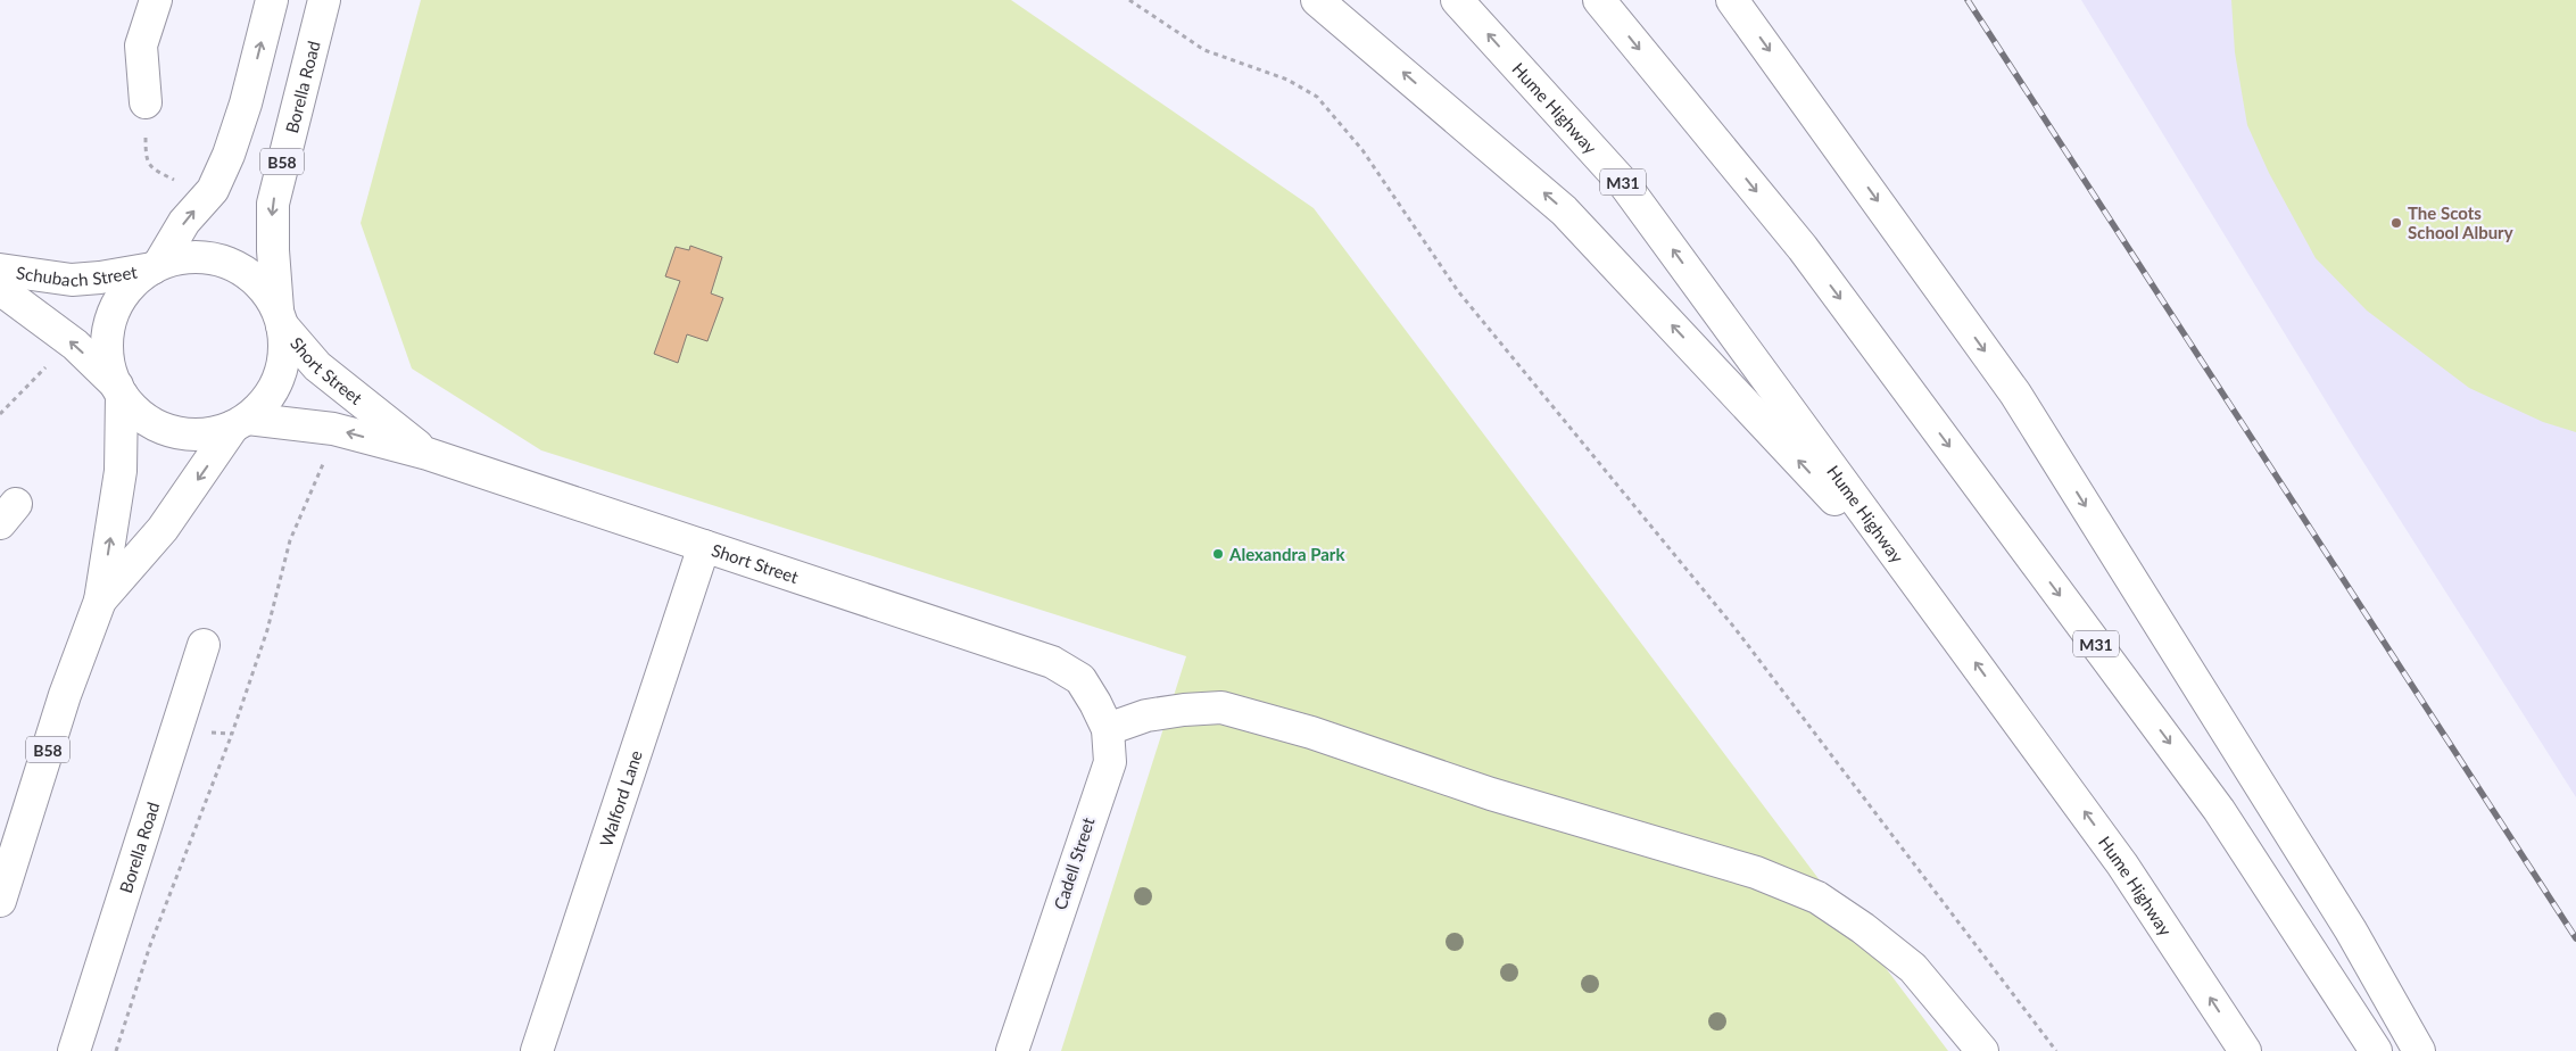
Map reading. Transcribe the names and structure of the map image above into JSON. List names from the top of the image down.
{
  "streets": {
    "main road": [
      "Borella Road",
      "Hume Highway",
      "B58",
      "M31",
      "Schubach Street",
      "Short Street",
      "Walford Lane",
      "Cadell Street"
    ]
  },
  "crossings": [
    ["Borella Road", "B58"],
    ["Borella Road", "Schubach Street"],
    ["Borella Road", "Short Street"],
    ["B58", "Schubach Street"],
    ["B58", "Short Street"],
    ["Schubach Street", "Short Street"],
    ["Short Street", "Walford Lane"],
    ["Short Street", "Cadell Street"]
  ],
  "one_way": ["Schubach Street"],
  "places": ["The Scots School Albury", "Alexandra Park"]
}
